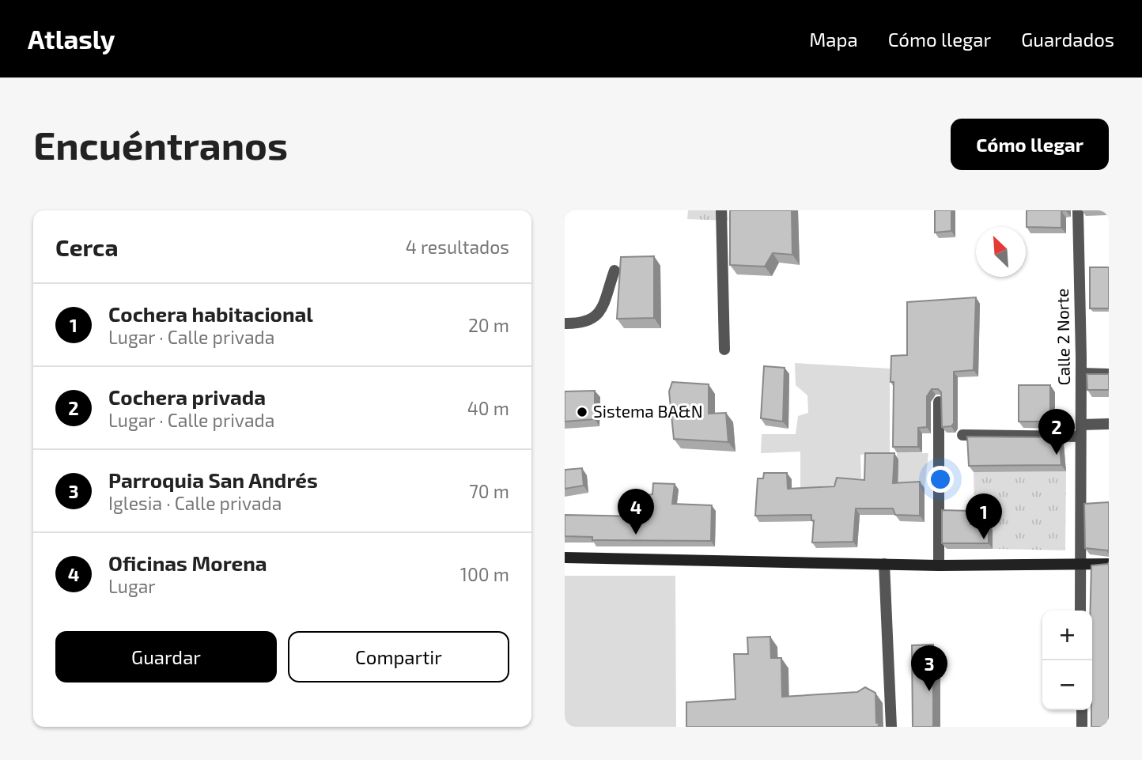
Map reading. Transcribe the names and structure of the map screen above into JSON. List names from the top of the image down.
{
  "streets": {
    "street": ["Calle 2 Norte"]
  },
  "places": ["Sistema BA&N"],
  "north": "top left",
  "page": {
    "header": "Atlasly",
    "nav": ["Mapa", "Cómo llegar", "Guardados"],
    "buttons": [
      "Cómo llegar",
      ["Guardar", "Compartir"]
    ],
    "title": "Encuéntranos",
    "heading": ["Cerca", "4 resultados"],
    "list": [
      {
        "mark": "1",
        "name": "Cochera habitacional",
        "note": "Lugar · Calle privada",
        "value": "20 m"
      },
      {
        "mark": "2",
        "name": "Cochera privada",
        "note": "Lugar · Calle privada",
        "value": "40 m"
      },
      {
        "mark": "3",
        "name": "Parroquia San Andrés",
        "note": "Iglesia · Calle privada",
        "value": "70 m"
      },
      {
        "mark": "4",
        "name": "Oficinas Morena",
        "note": "Lugar",
        "value": "100 m"
      }
    ],
    "pins": [
      "2",
      "4",
      "1",
      "3"
    ],
    "map_buttons": ["+", "−"]
  }
}
